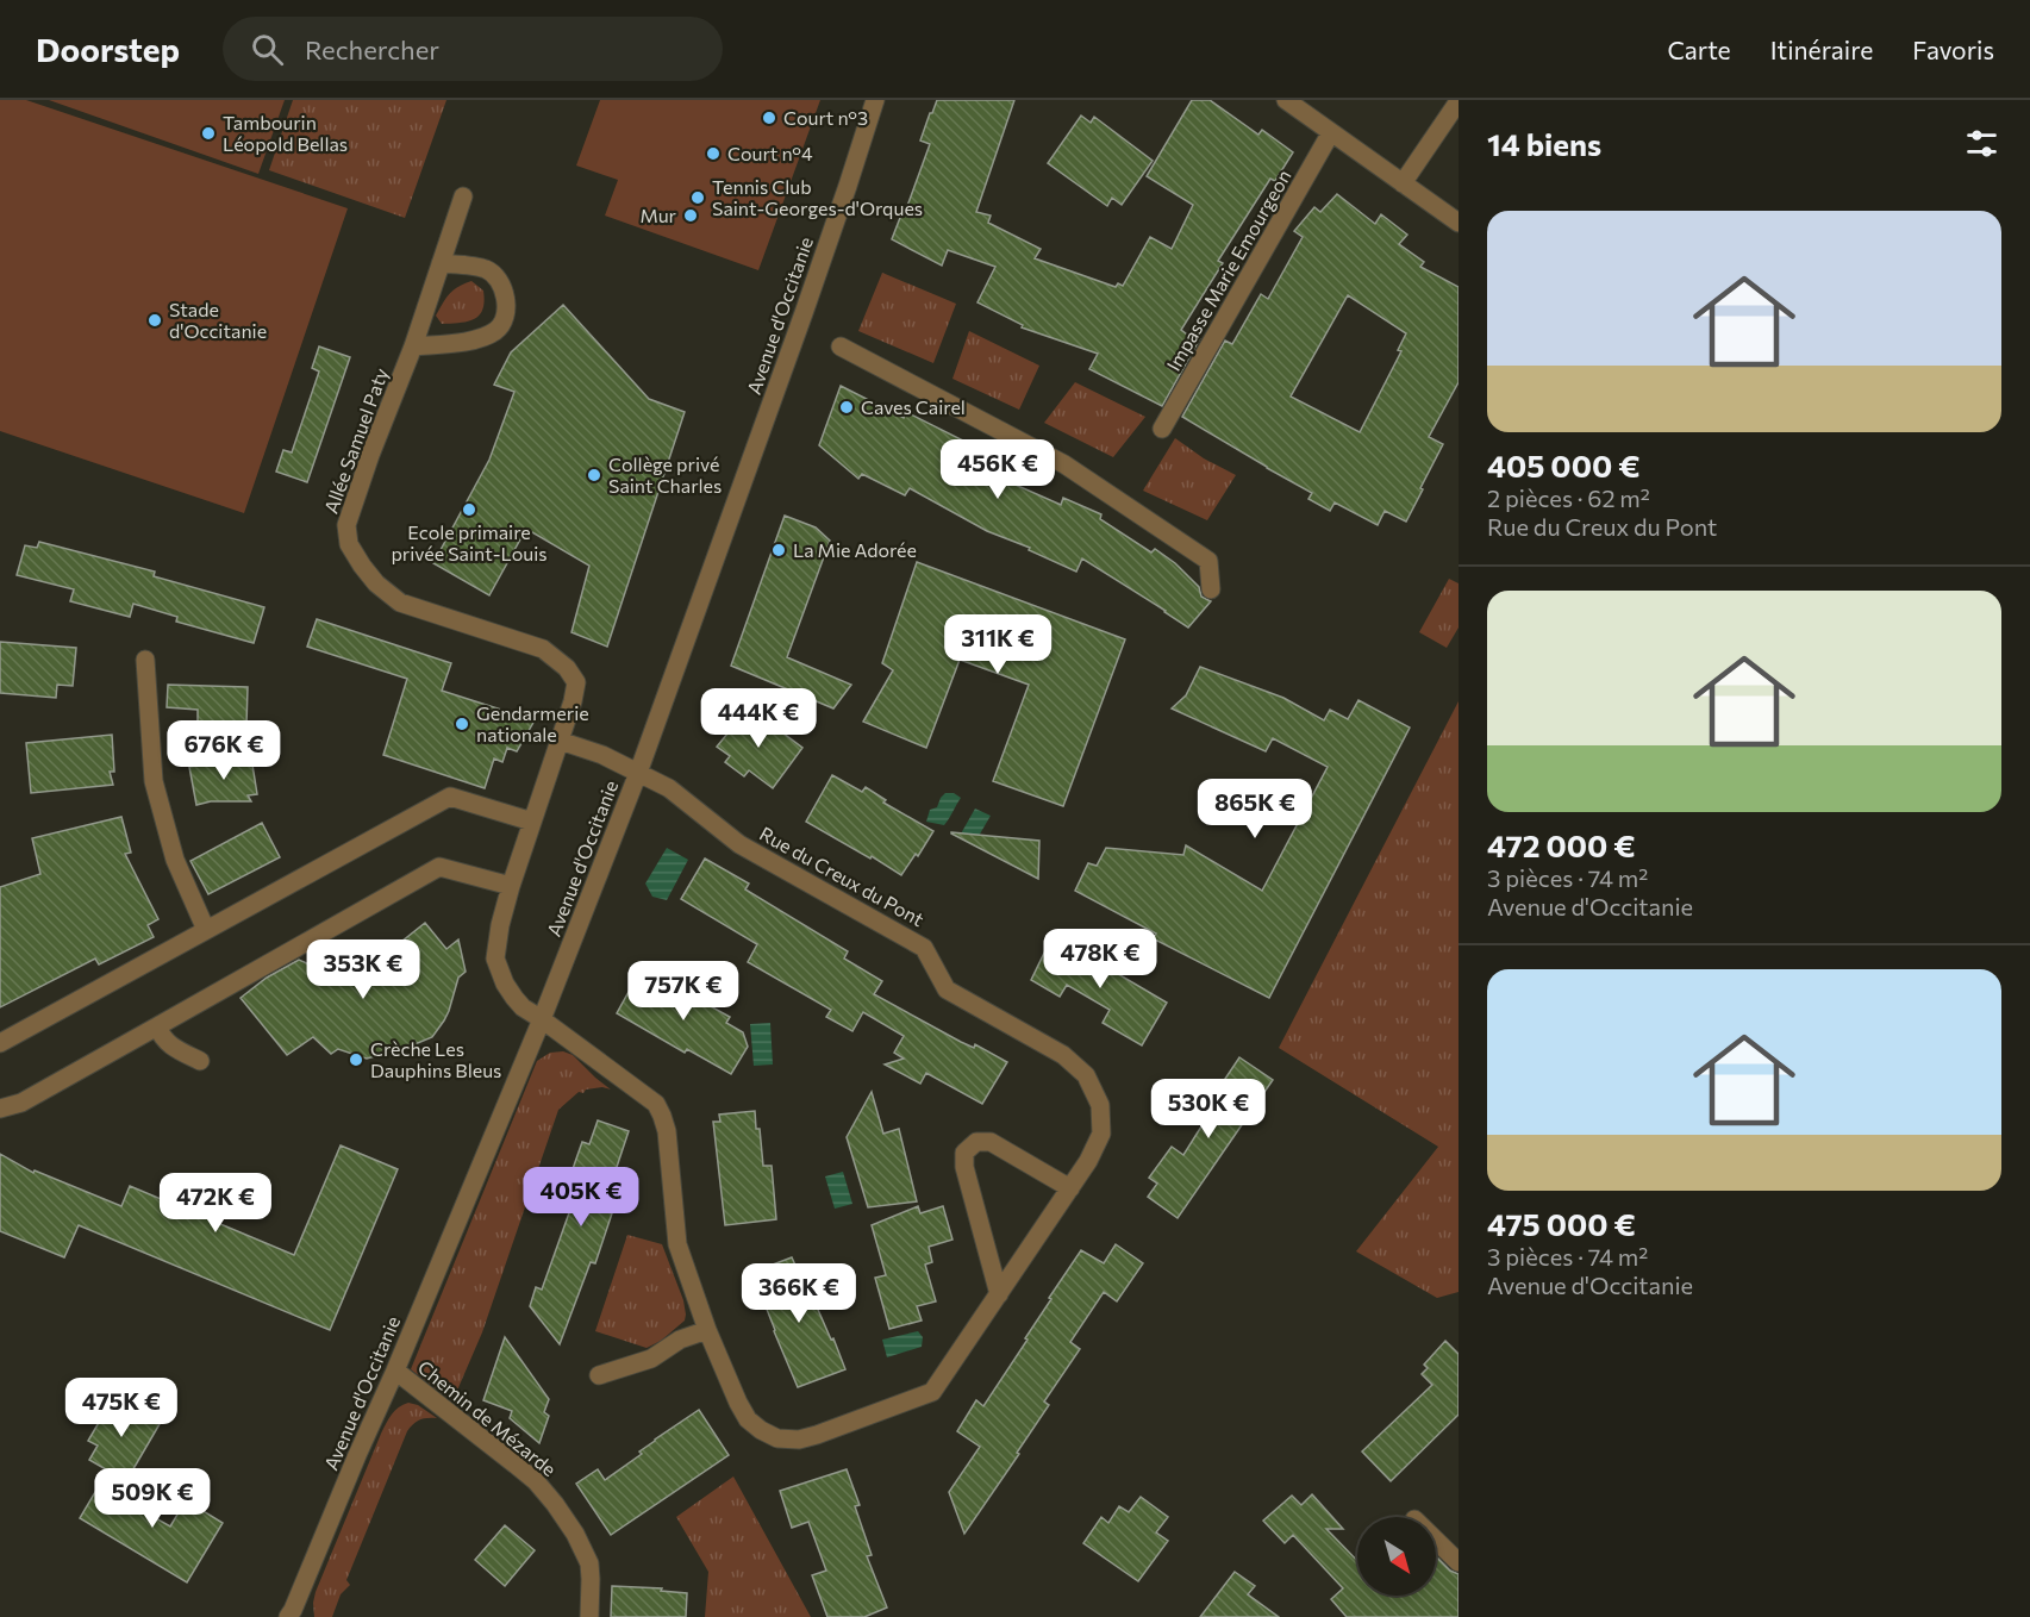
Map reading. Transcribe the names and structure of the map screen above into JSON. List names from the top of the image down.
{
  "streets": {
    "street": [
      "Impasse Marie Emourgeon",
      "Avenue d'Occitanie",
      "Allée Samuel Paty",
      "Rue du Creux du Pont",
      "Chemin de Mézarde"
    ]
  },
  "crossings": [
    ["Avenue d'Occitanie", "Rue du Creux du Pont"],
    ["Avenue d'Occitanie", "Chemin de Mézarde"],
    ["Allée Samuel Paty", "Rue du Creux du Pont"]
  ],
  "places": [
    "Court n°3",
    "Tambourin Léopold Bellas",
    "Court n°4",
    "Tennis Club Saint-Georges-d'Orques",
    "Mur",
    "Stade d'Occitanie",
    "Caves Cairel",
    "Collège privé Saint Charles",
    "Ecole primaire privée Saint-Louis",
    "La Mie Adorée",
    "Gendarmerie nationale",
    "Crèche Les Dauphins Bleus"
  ],
  "north": "bottom right",
  "page": {
    "header": "Doorstep",
    "search": "Rechercher",
    "nav": ["Carte", "Itinéraire", "Favoris"],
    "heading": "14 biens",
    "list": [
      {
        "name": "405 000 €",
        "note": "2 pièces · 62 m² · Rue du Creux du Pont"
      },
      {
        "name": "472 000 €",
        "note": "3 pièces · 74 m² · Avenue d'Occitanie"
      },
      {
        "name": "475 000 €",
        "note": "3 pièces · 74 m² · Avenue d'Occitanie"
      }
    ],
    "price": [
      "456K €",
      "311K €",
      "444K €",
      "676K €",
      "865K €",
      "478K €",
      "353K €",
      "757K €",
      "530K €",
      "405K €",
      "472K €",
      "366K €",
      "475K €",
      "509K €"
    ]
  }
}
